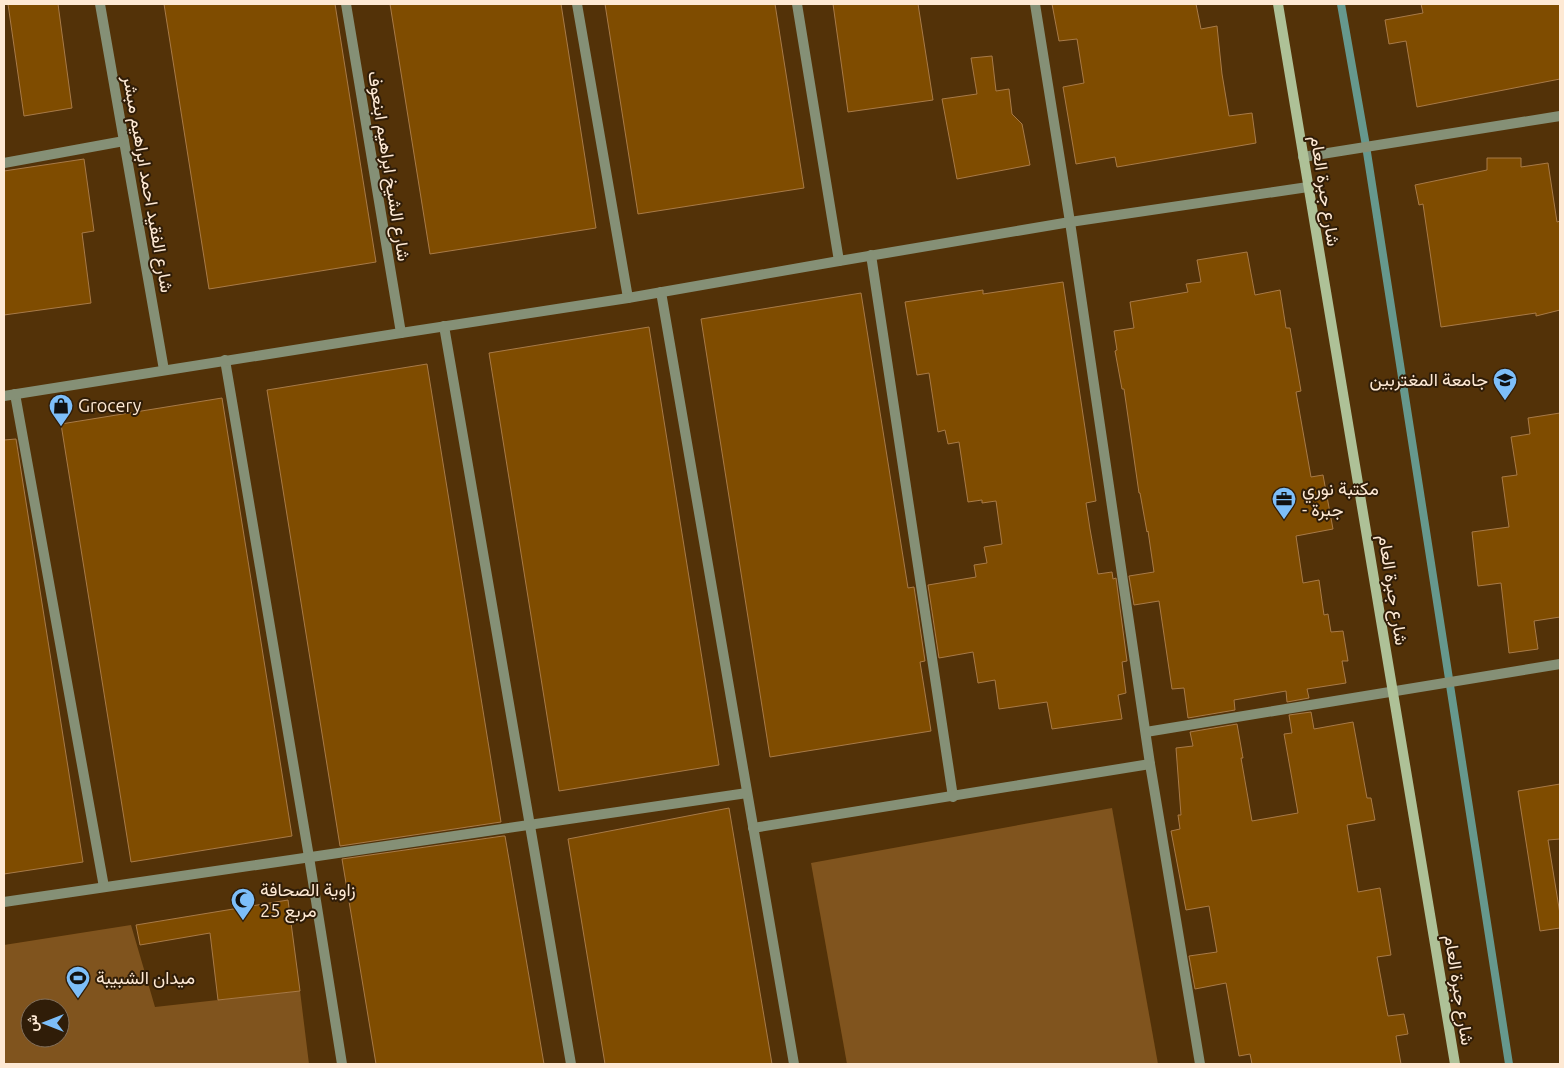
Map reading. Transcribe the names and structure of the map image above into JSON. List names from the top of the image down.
{
  "streets": {
    "main road": ["شارع جبرة العام"],
    "street": ["شارع الشيخ ابراهيم ابنعوف", "شارع الفقيد احمد ابراهيم مبشر"]
  },
  "places": {
    "school or university": ["جامعة المغتربين"],
    "shop": ["Grocery"],
    "office": ["مكتبة نوري - جبرة"],
    "mosque": ["زاوية الصحافة مربع 25"],
    "sports": ["ميدان الشبيبة"]
  },
  "north": "left"
}
